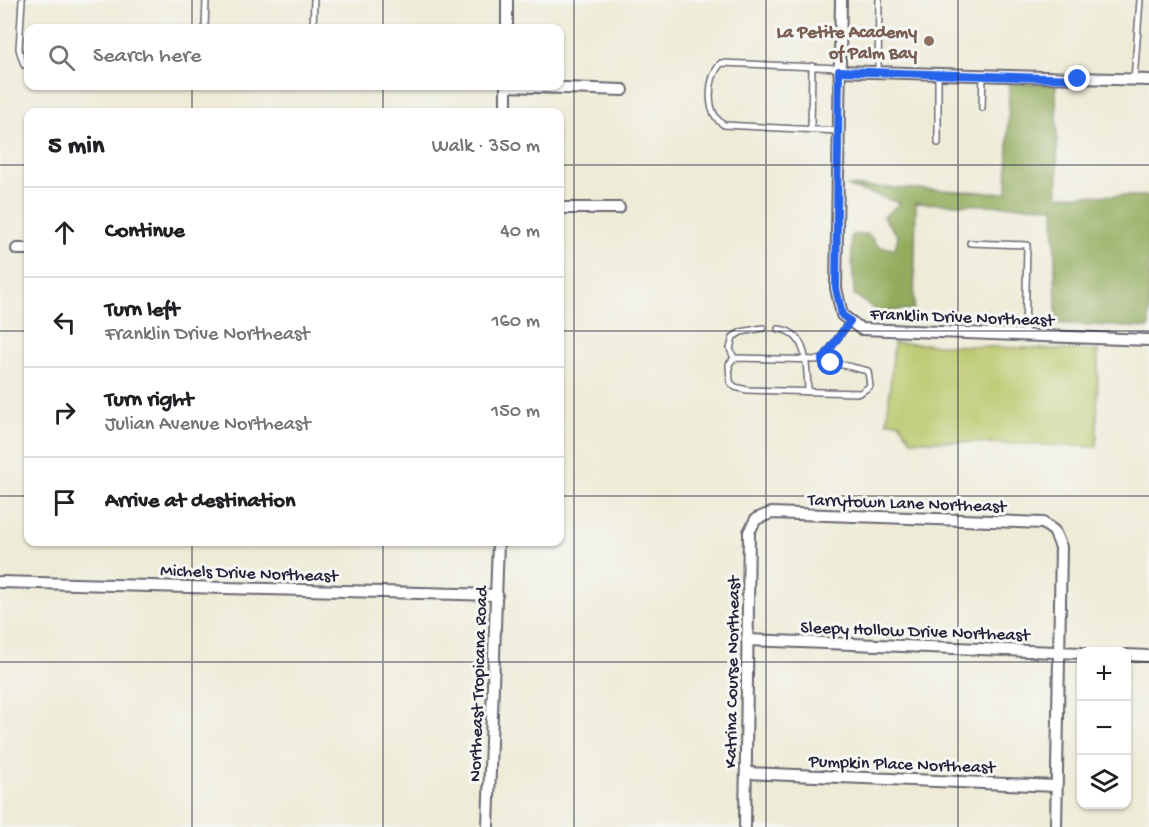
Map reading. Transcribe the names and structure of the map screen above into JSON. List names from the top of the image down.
{
  "streets": {
    "street": [
      "Franklin Drive Northeast",
      "Tarrytown Lane Northeast",
      "Michels Drive Northeast",
      "Sleepy Hollow Drive Northeast",
      "Katrina Course Northeast",
      "Northeast Tropicana Road",
      "Pumpkin Place Northeast"
    ]
  },
  "crossings": [
    ["Tarrytown Lane Northeast", "Sleepy Hollow Drive Northeast"],
    ["Tarrytown Lane Northeast", "Katrina Course Northeast"],
    ["Michels Drive Northeast", "Northeast Tropicana Road"],
    ["Sleepy Hollow Drive Northeast", "Katrina Course Northeast"],
    ["Katrina Course Northeast", "Pumpkin Place Northeast"]
  ],
  "places": ["La Petite Academy of Palm Bay"],
  "page": {
    "search": "Search here",
    "heading": ["5 min", "Walk · 350 m"],
    "list": [
      ["Continue", "40 m"],
      ["Turn left", "Franklin Drive Northeast", "160 m"],
      ["Turn right", "Julian Avenue Northeast", "150 m"],
      "Arrive at destination"
    ],
    "map_buttons": ["+", "−"]
  }
}
